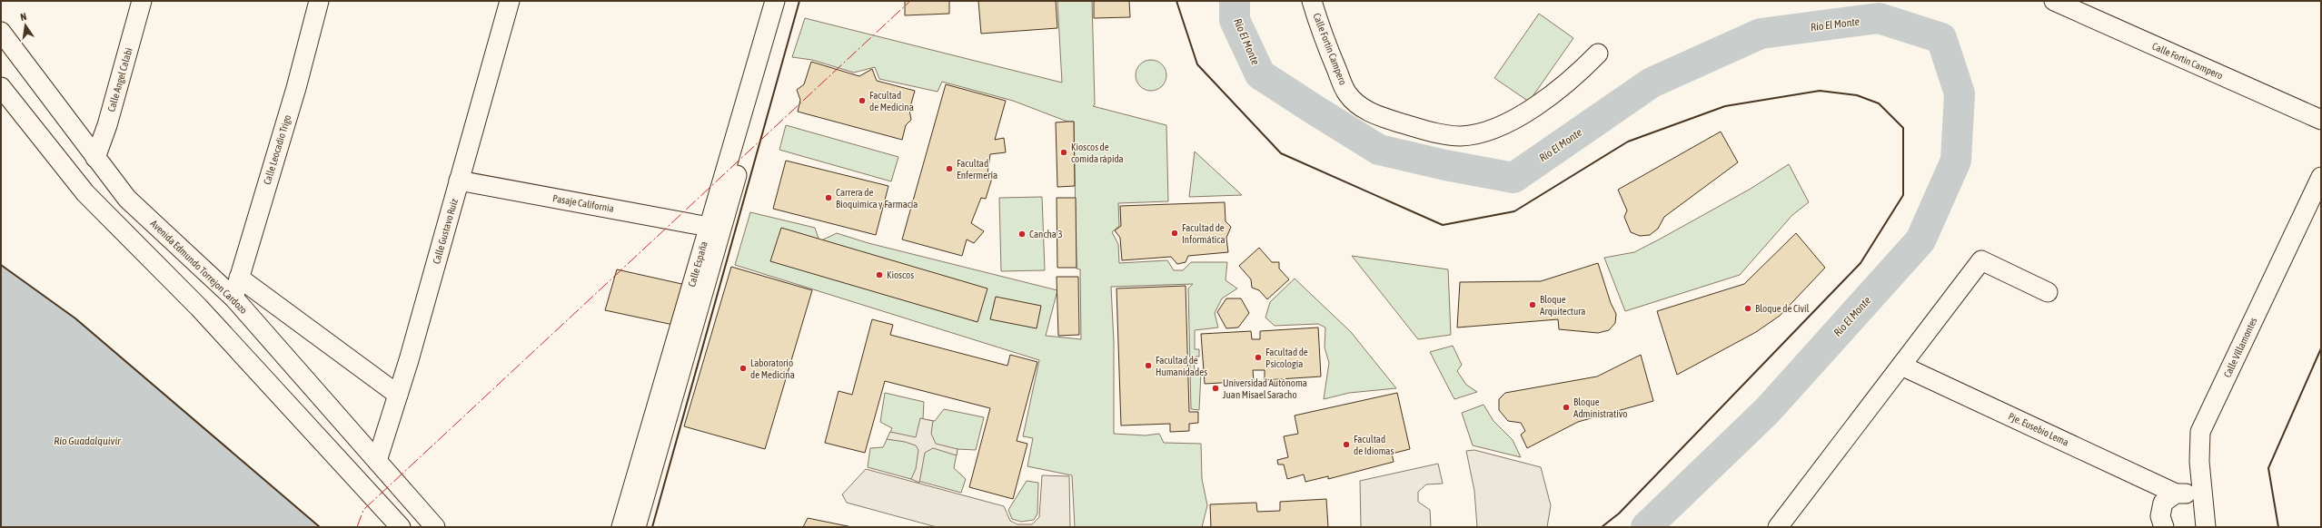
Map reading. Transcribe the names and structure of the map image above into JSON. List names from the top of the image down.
{
  "streets": {
    "street": [
      "Calle Fortin Campero",
      "Calle Angel Calabi",
      "Calle Leocadio Trigo",
      "Pasaje California",
      "Calle Gustavo Ruiz",
      "Calle España",
      "Avenida Edmundo Torrejon Cardozo",
      "Calle Villamontes",
      "Pje. Eusebio Lema"
    ]
  },
  "crossings": [
    ["Calle Angel Calabi", "Avenida Edmundo Torrejon Cardozo"],
    ["Calle Leocadio Trigo", "Avenida Edmundo Torrejon Cardozo"],
    ["Pasaje California", "Calle Gustavo Ruiz"],
    ["Pasaje California", "Calle España"],
    ["Calle Gustavo Ruiz", "Avenida Edmundo Torrejon Cardozo"],
    ["Calle Villamontes", "Pje. Eusebio Lema"]
  ],
  "water": ["Río El Monte", "Río Guadalquivir"],
  "places": [
    "Facultad de Medicina",
    "Kioscos de comida rápida",
    "Facultad Enfermería",
    "Carrera de Bioquímica y Farmacia",
    "Facultad de Informática",
    "Cancha 3",
    "Kioscos",
    "Bloque Arquitectura",
    "Bloque de Civil",
    "Facultad de Psicología",
    "Facultad de Humanidades",
    "Laboratorio de Medicina",
    "Universidad Autónoma Juan Misael Saracho",
    "Bloque Administrativo",
    "Facultad de Idiomas"
  ],
  "north": "top"
}
